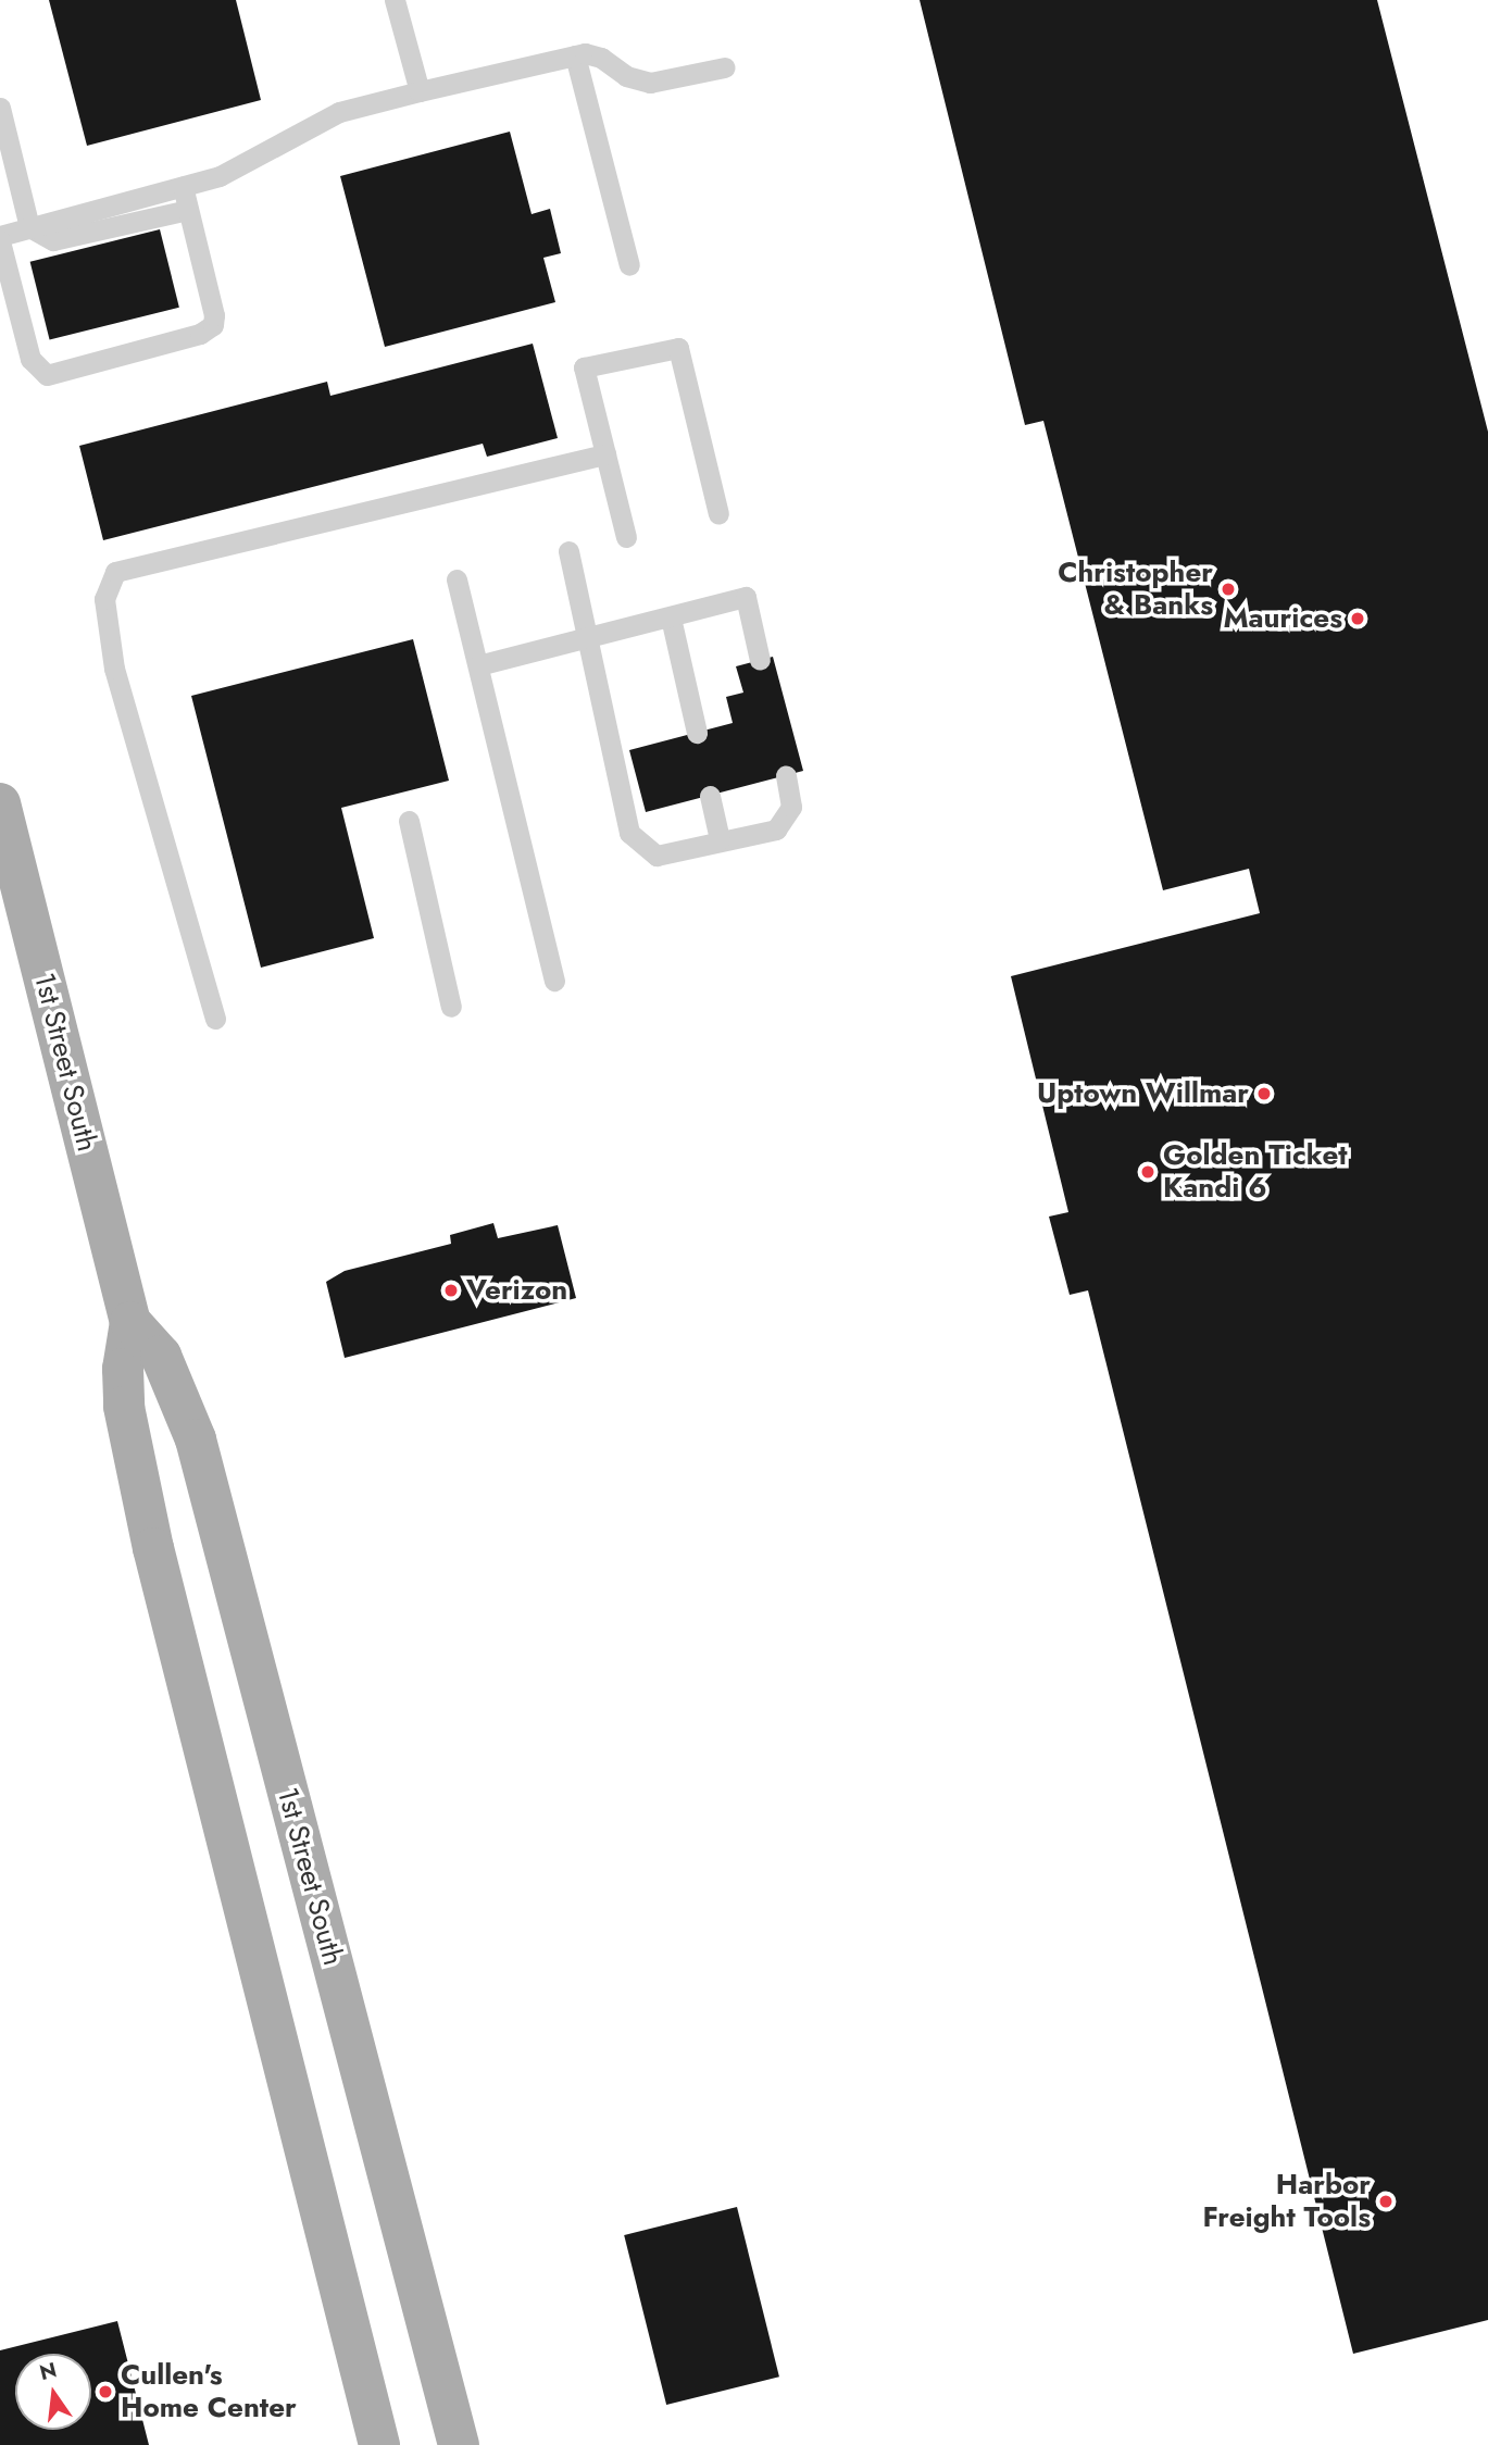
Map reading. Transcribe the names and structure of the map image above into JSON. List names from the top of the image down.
{
  "streets": {
    "main road": ["1st Street South"]
  },
  "places": [
    "Christopher & Banks",
    "Maurices",
    "Uptown Willmar",
    "Golden Ticket Kandi 6",
    "Verizon",
    "Harbor Freight Tools",
    "Cullen's Home Center"
  ],
  "north": "top"
}
